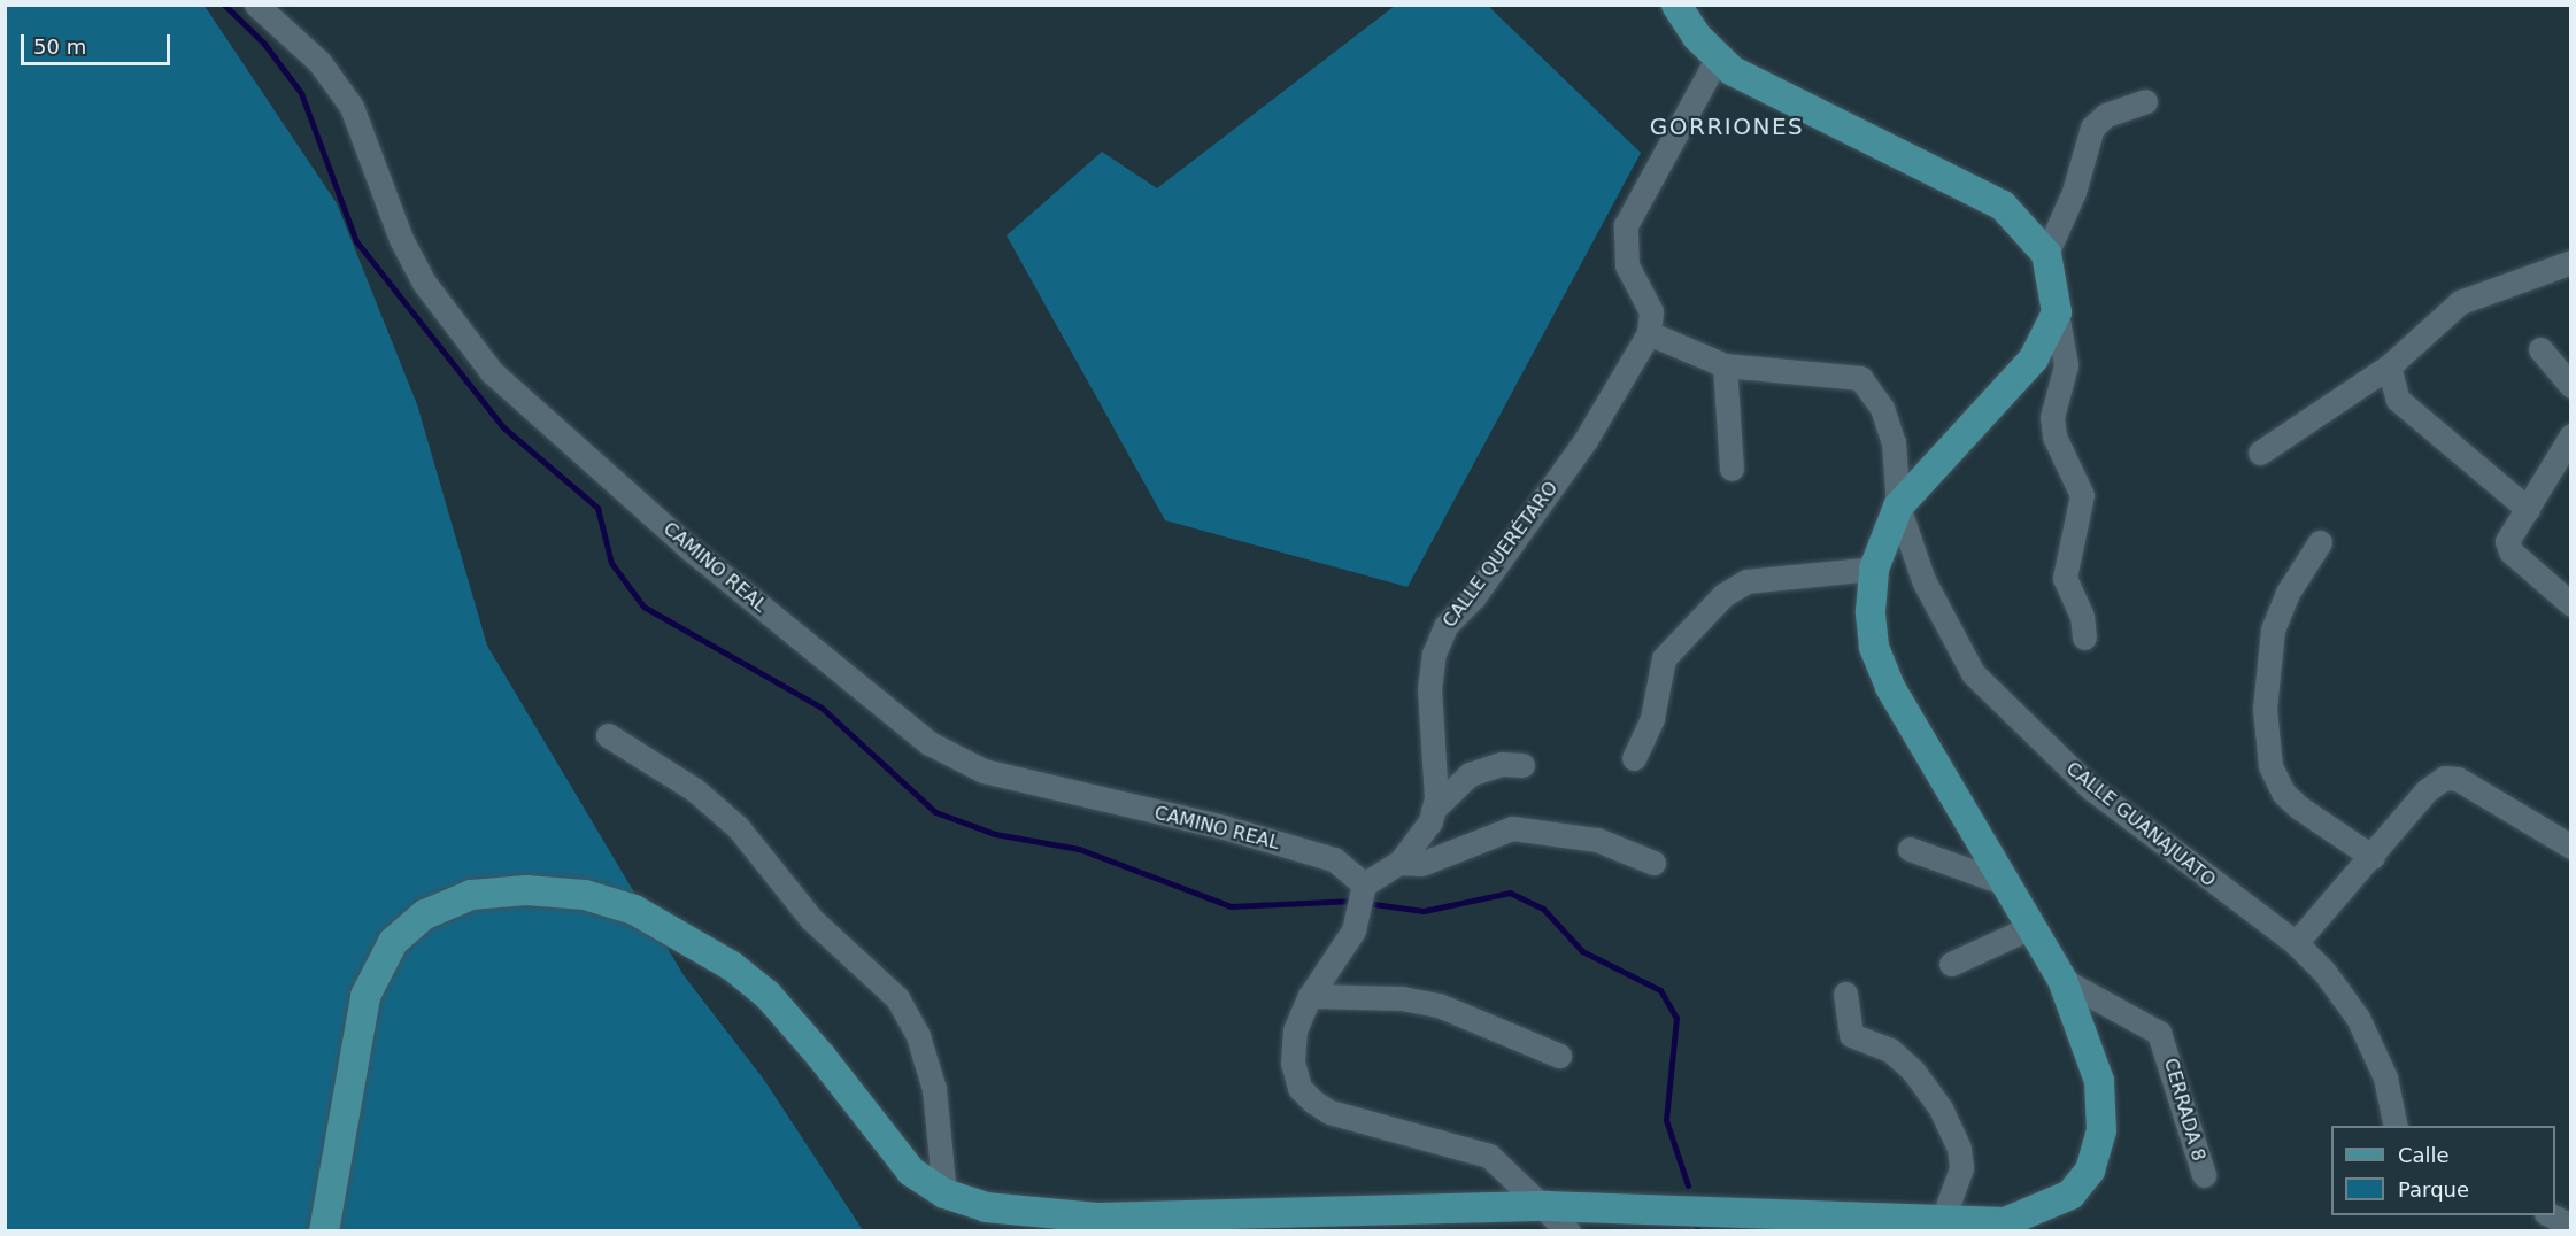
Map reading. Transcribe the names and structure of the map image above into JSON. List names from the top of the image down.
{
  "streets": {
    "street": [
      "CALLE QUERÉTARO",
      "CAMINO REAL",
      "CALLE GUANAJUATO",
      "CERRADA 8"
    ]
  },
  "districts": ["GORRIONES"],
  "legend": ["Calle", "Parque"],
  "scale_bar": "50 m"
}
